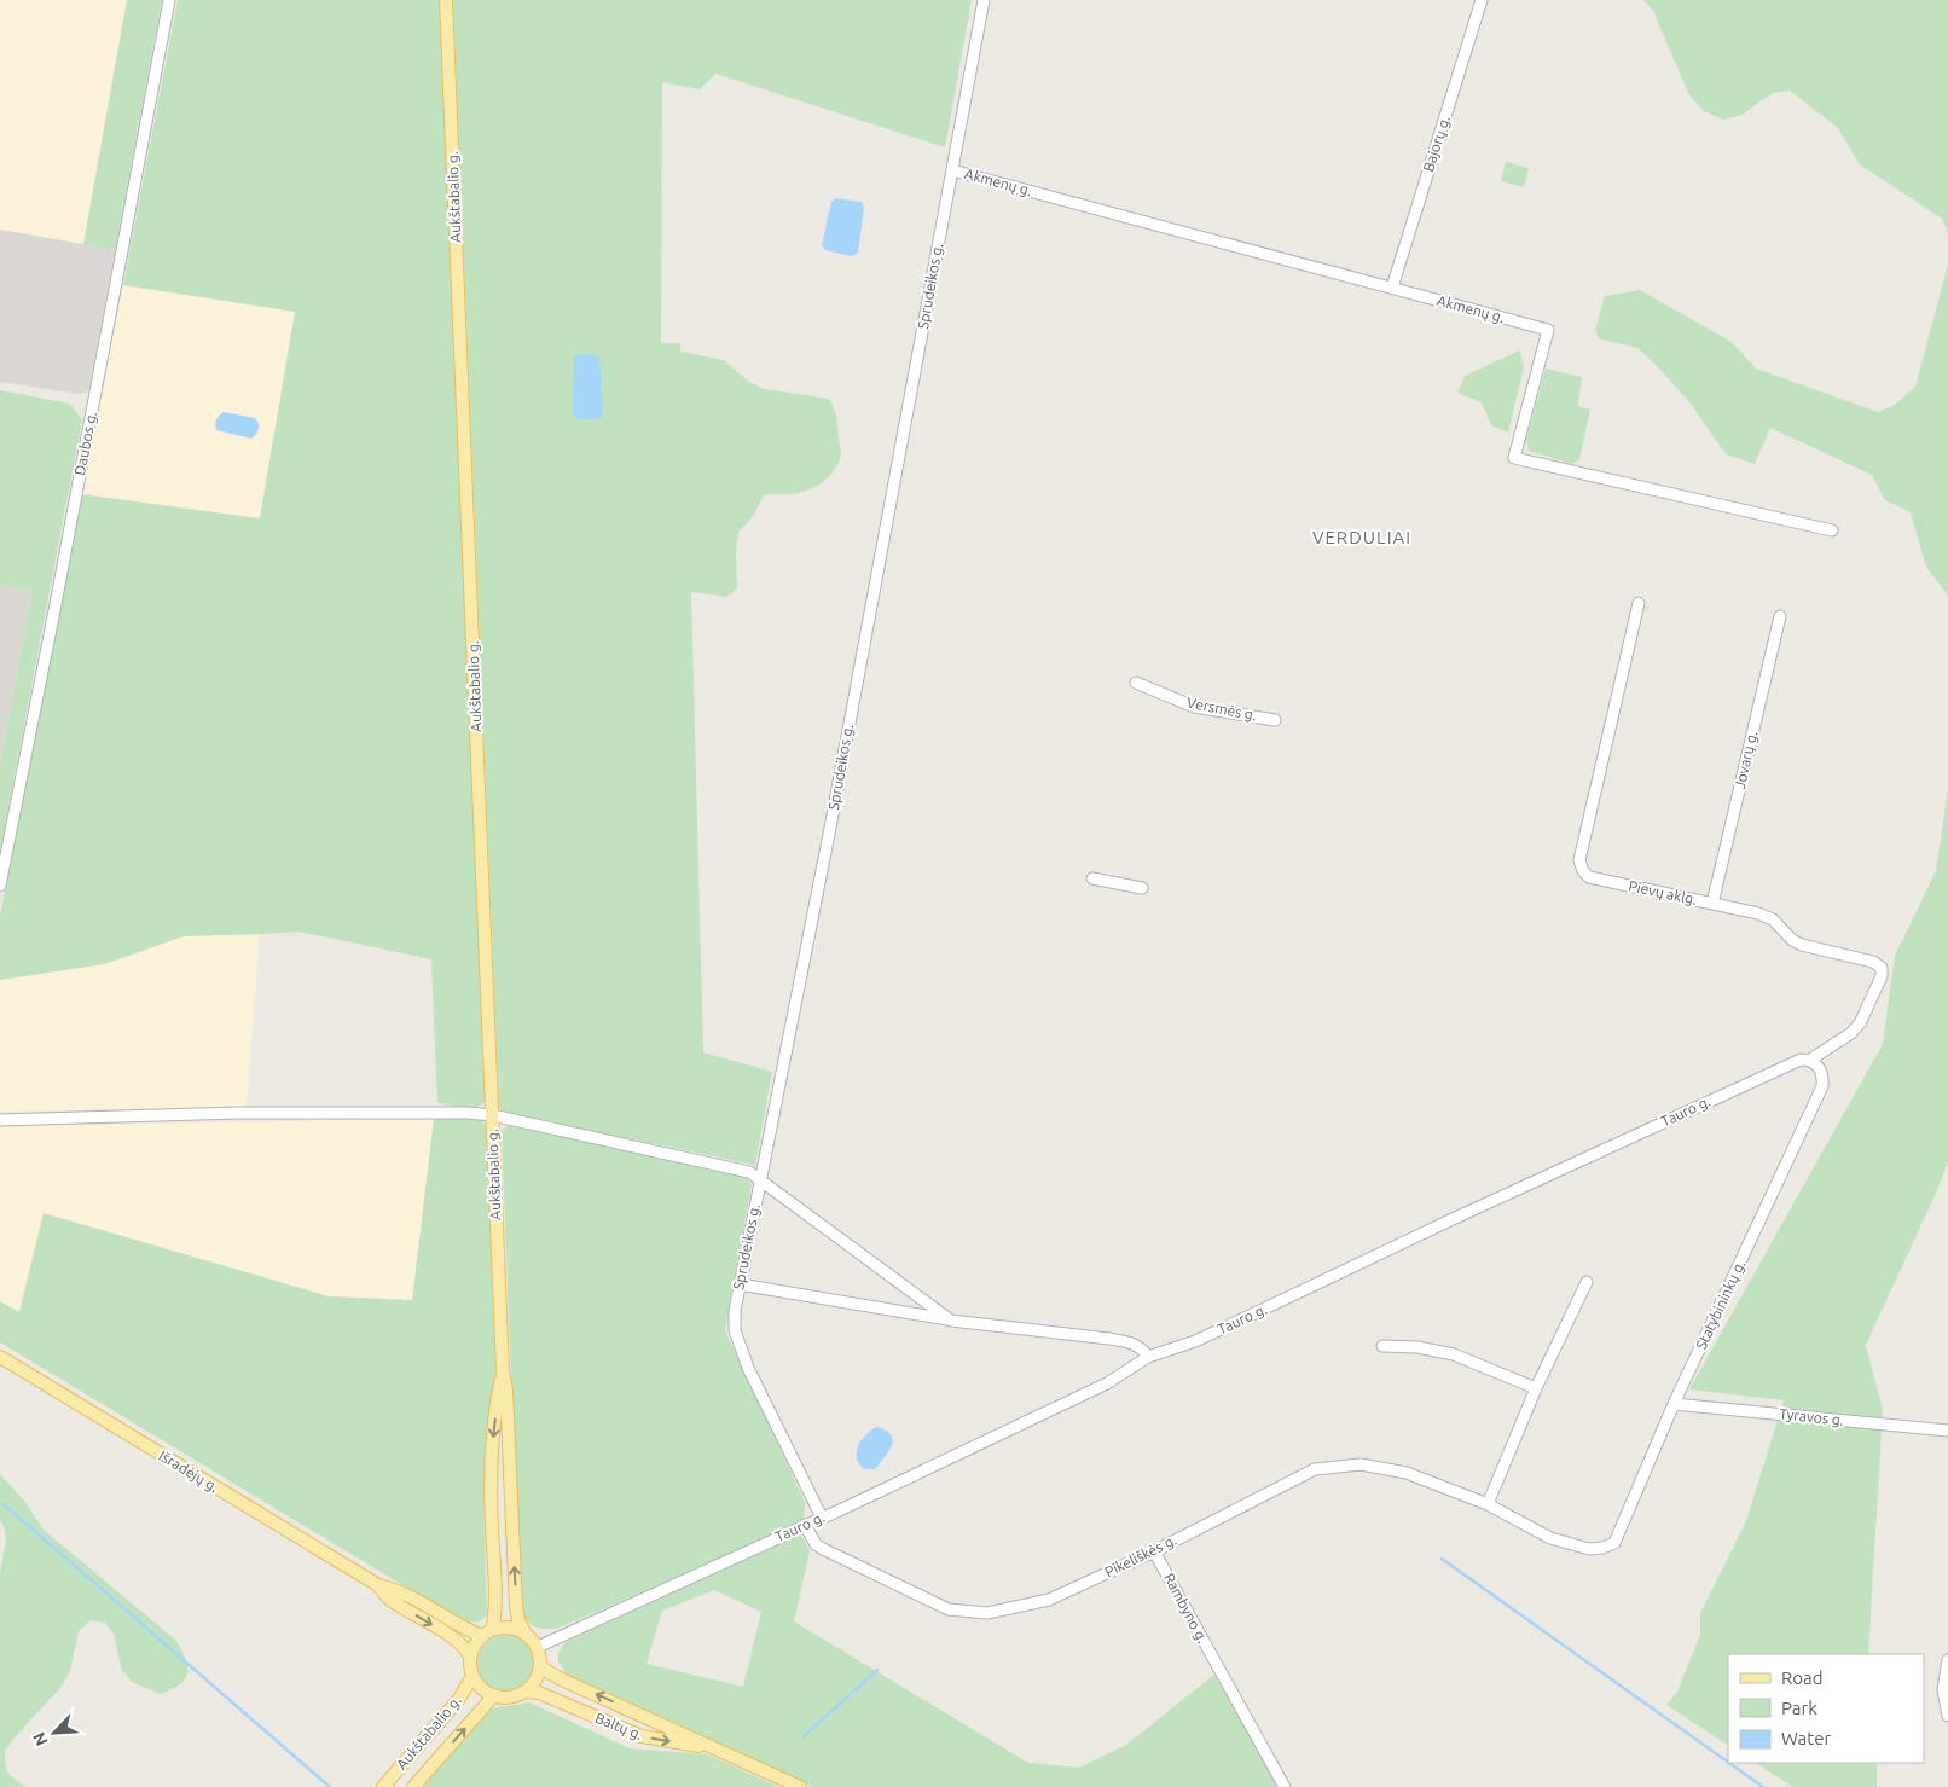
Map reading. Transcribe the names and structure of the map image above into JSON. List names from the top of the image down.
{
  "streets": {
    "main road": ["Aukštabalio g.", "Išradėjų g.", "Baltų g."],
    "street": [
      "Bajorų g.",
      "Akmenų g.",
      "Sprudeikos g.",
      "Daubos g.",
      "Versmės g.",
      "Jovarų g.",
      "Pievų aklg.",
      "Tauro g.",
      "Statybininkų g.",
      "Tyravos g.",
      "Pikeliškės g.",
      "Rambyno g."
    ]
  },
  "crossings": [
    ["Bajorų g.", "Akmenų g."],
    ["Akmenų g.", "Sprudeikos g."],
    ["Aukštabalio g.", "Tauro g."],
    ["Aukštabalio g.", "Išradėjų g."],
    ["Aukštabalio g.", "Baltų g."],
    ["Sprudeikos g.", "Tauro g."],
    ["Jovarų g.", "Pievų aklg."],
    ["Pievų aklg.", "Tauro g."],
    ["Pievų aklg.", "Statybininkų g."],
    ["Tauro g.", "Statybininkų g."],
    ["Tauro g.", "Išradėjų g."],
    ["Tauro g.", "Pikeliškės g."],
    ["Tauro g.", "Baltų g."],
    ["Statybininkų g.", "Tyravos g."],
    ["Statybininkų g.", "Pikeliškės g."],
    ["Išradėjų g.", "Baltų g."],
    ["Pikeliškės g.", "Rambyno g."]
  ],
  "districts": ["VERDULIAI"],
  "legend": ["Road", "Park", "Water"],
  "north": "bottom left"
}
